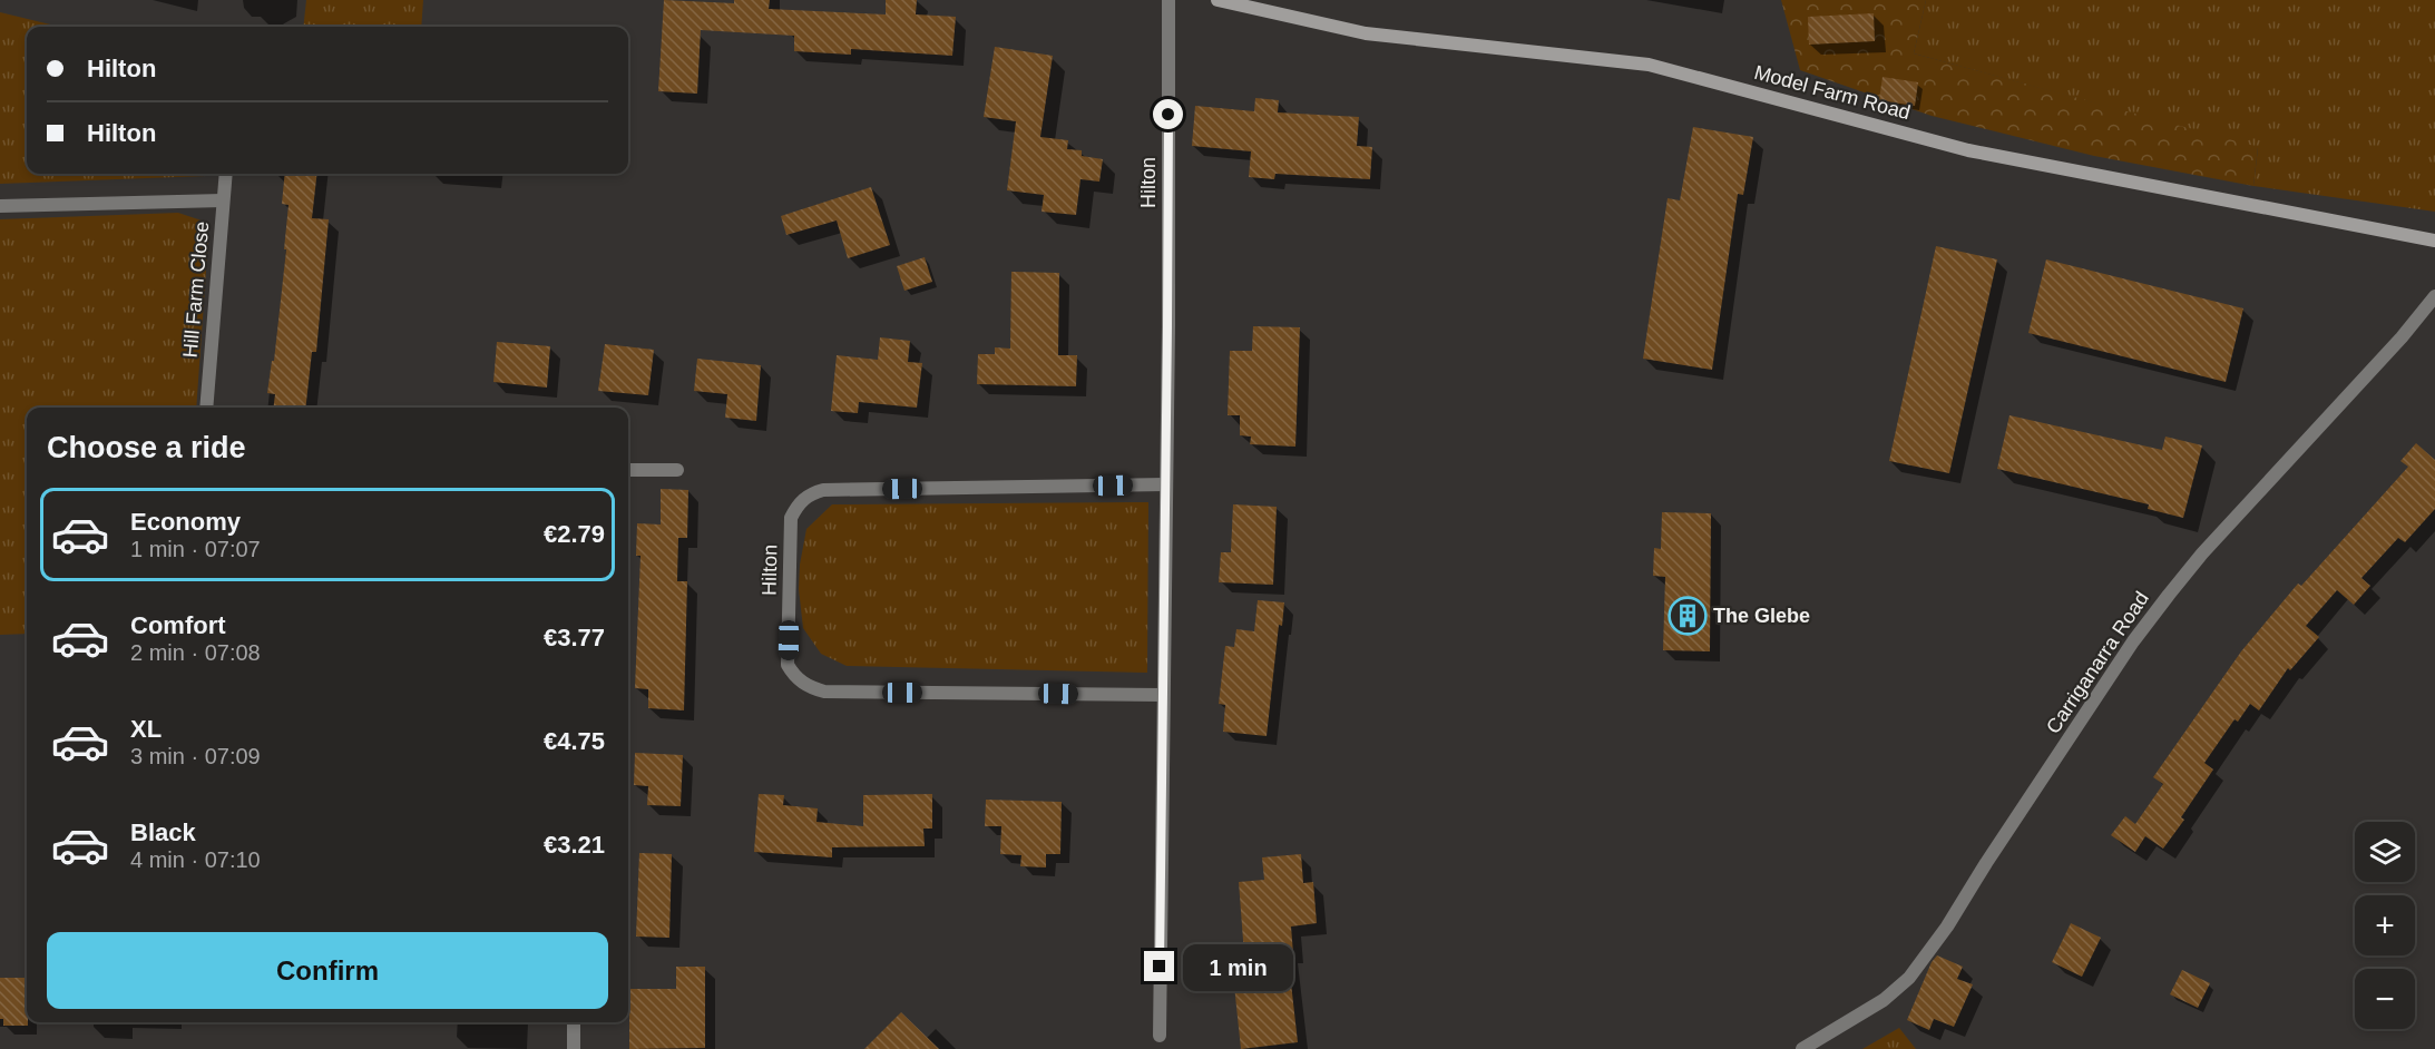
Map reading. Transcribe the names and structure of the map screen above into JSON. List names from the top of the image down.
{
  "streets": {
    "main road": ["Model Farm Road"],
    "street": ["Hilton", "Hill Farm Close", "Carriganarra Road"]
  },
  "places": {
    "building": ["The Glebe"]
  },
  "page": {
    "banner": ["Hilton", "Hilton"],
    "heading": "Choose a ride",
    "list": [
      {
        "name": "Economy",
        "note": "1 min · 07:07",
        "value": "€2.79"
      },
      {
        "name": "Comfort",
        "note": "2 min · 07:08",
        "value": "€3.77"
      },
      {
        "name": "XL",
        "note": "3 min · 07:09",
        "value": "€4.75"
      },
      {
        "name": "Black",
        "note": "4 min · 07:10",
        "value": "€3.21"
      }
    ],
    "map_buttons": ["+", "−"],
    "buttons": "Confirm",
    "bubble": "1 min"
  }
}
